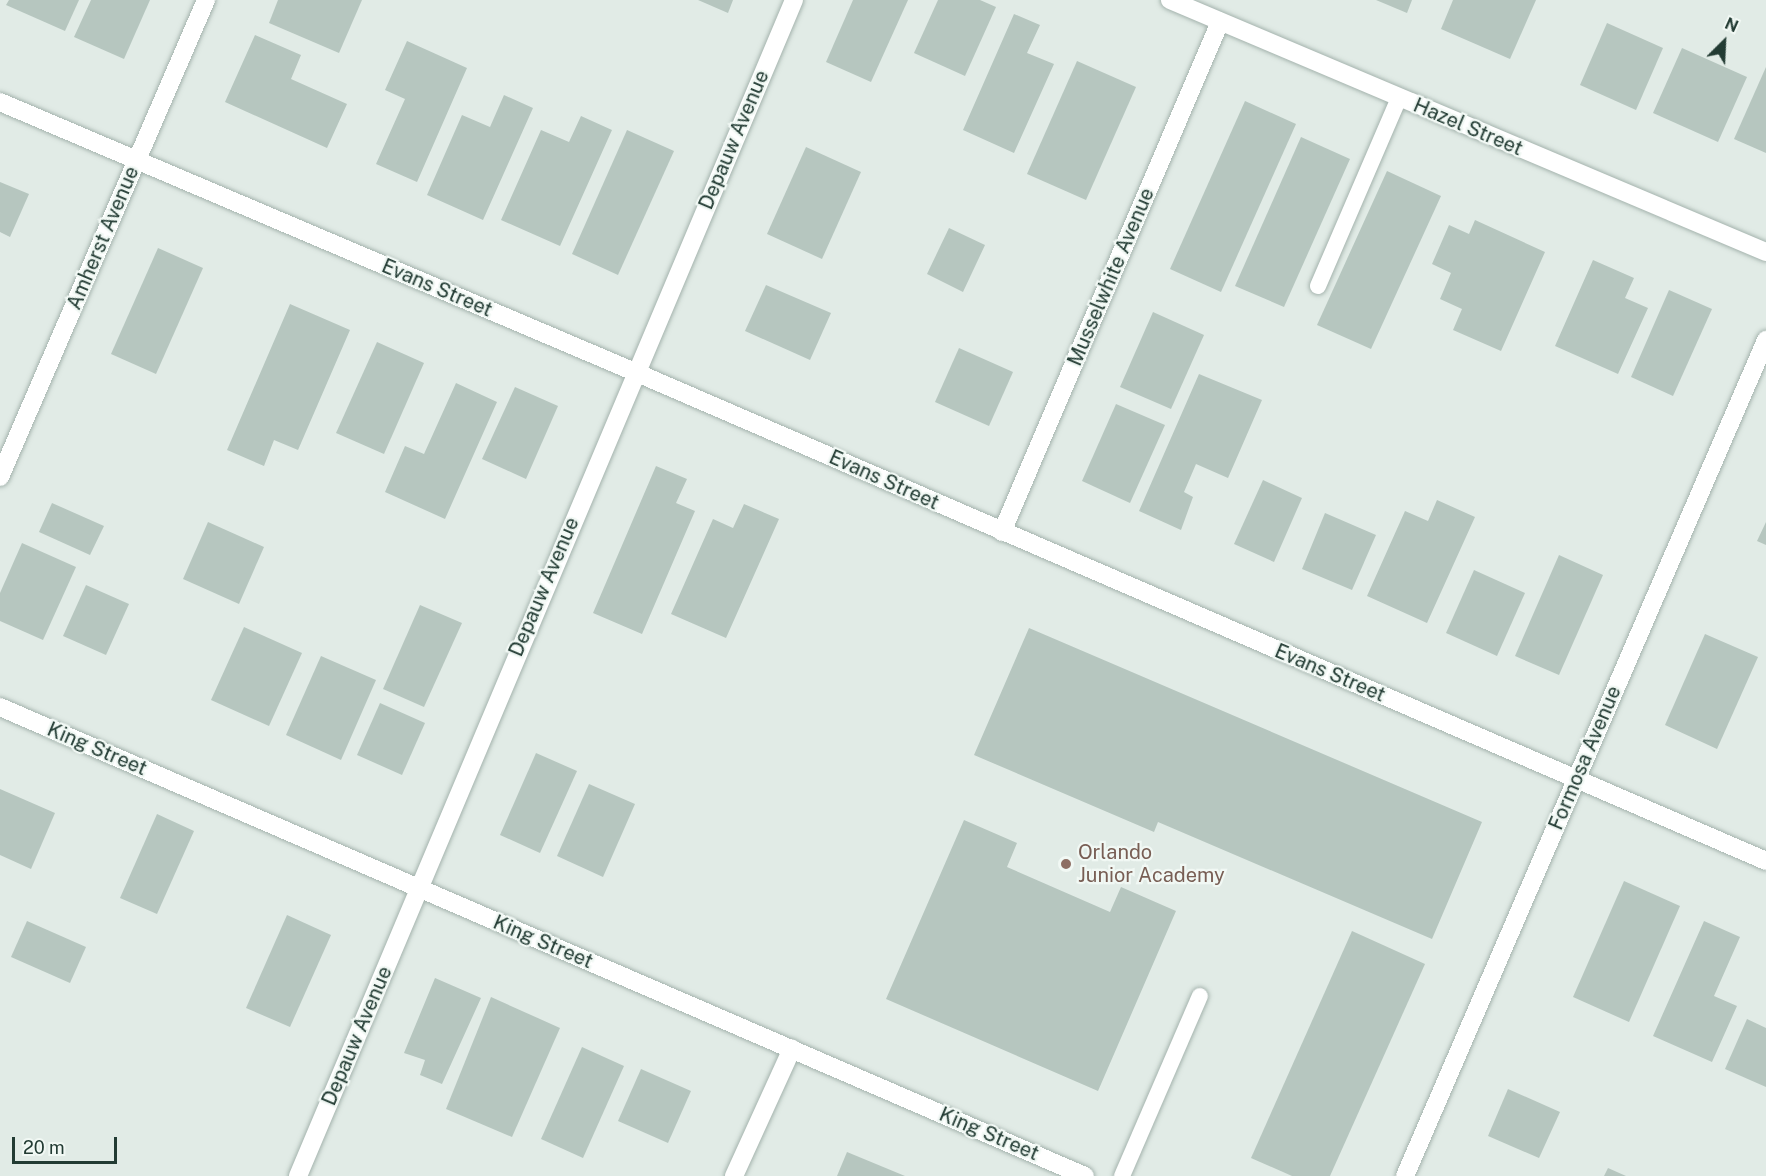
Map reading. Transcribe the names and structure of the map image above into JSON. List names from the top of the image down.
{
  "streets": {
    "street": [
      "Hazel Street",
      "Depauw Avenue",
      "Amherst Avenue",
      "Musselwhite Avenue",
      "Evans Street",
      "King Street",
      "Formosa Avenue"
    ]
  },
  "crossings": [
    ["Hazel Street", "Musselwhite Avenue"],
    ["Depauw Avenue", "Evans Street"],
    ["Depauw Avenue", "King Street"],
    ["Amherst Avenue", "Evans Street"],
    ["Musselwhite Avenue", "Evans Street"],
    ["Evans Street", "Formosa Avenue"]
  ],
  "places": ["Orlando Junior Academy"],
  "scale_bar": "20 m",
  "north": "top right"
}
